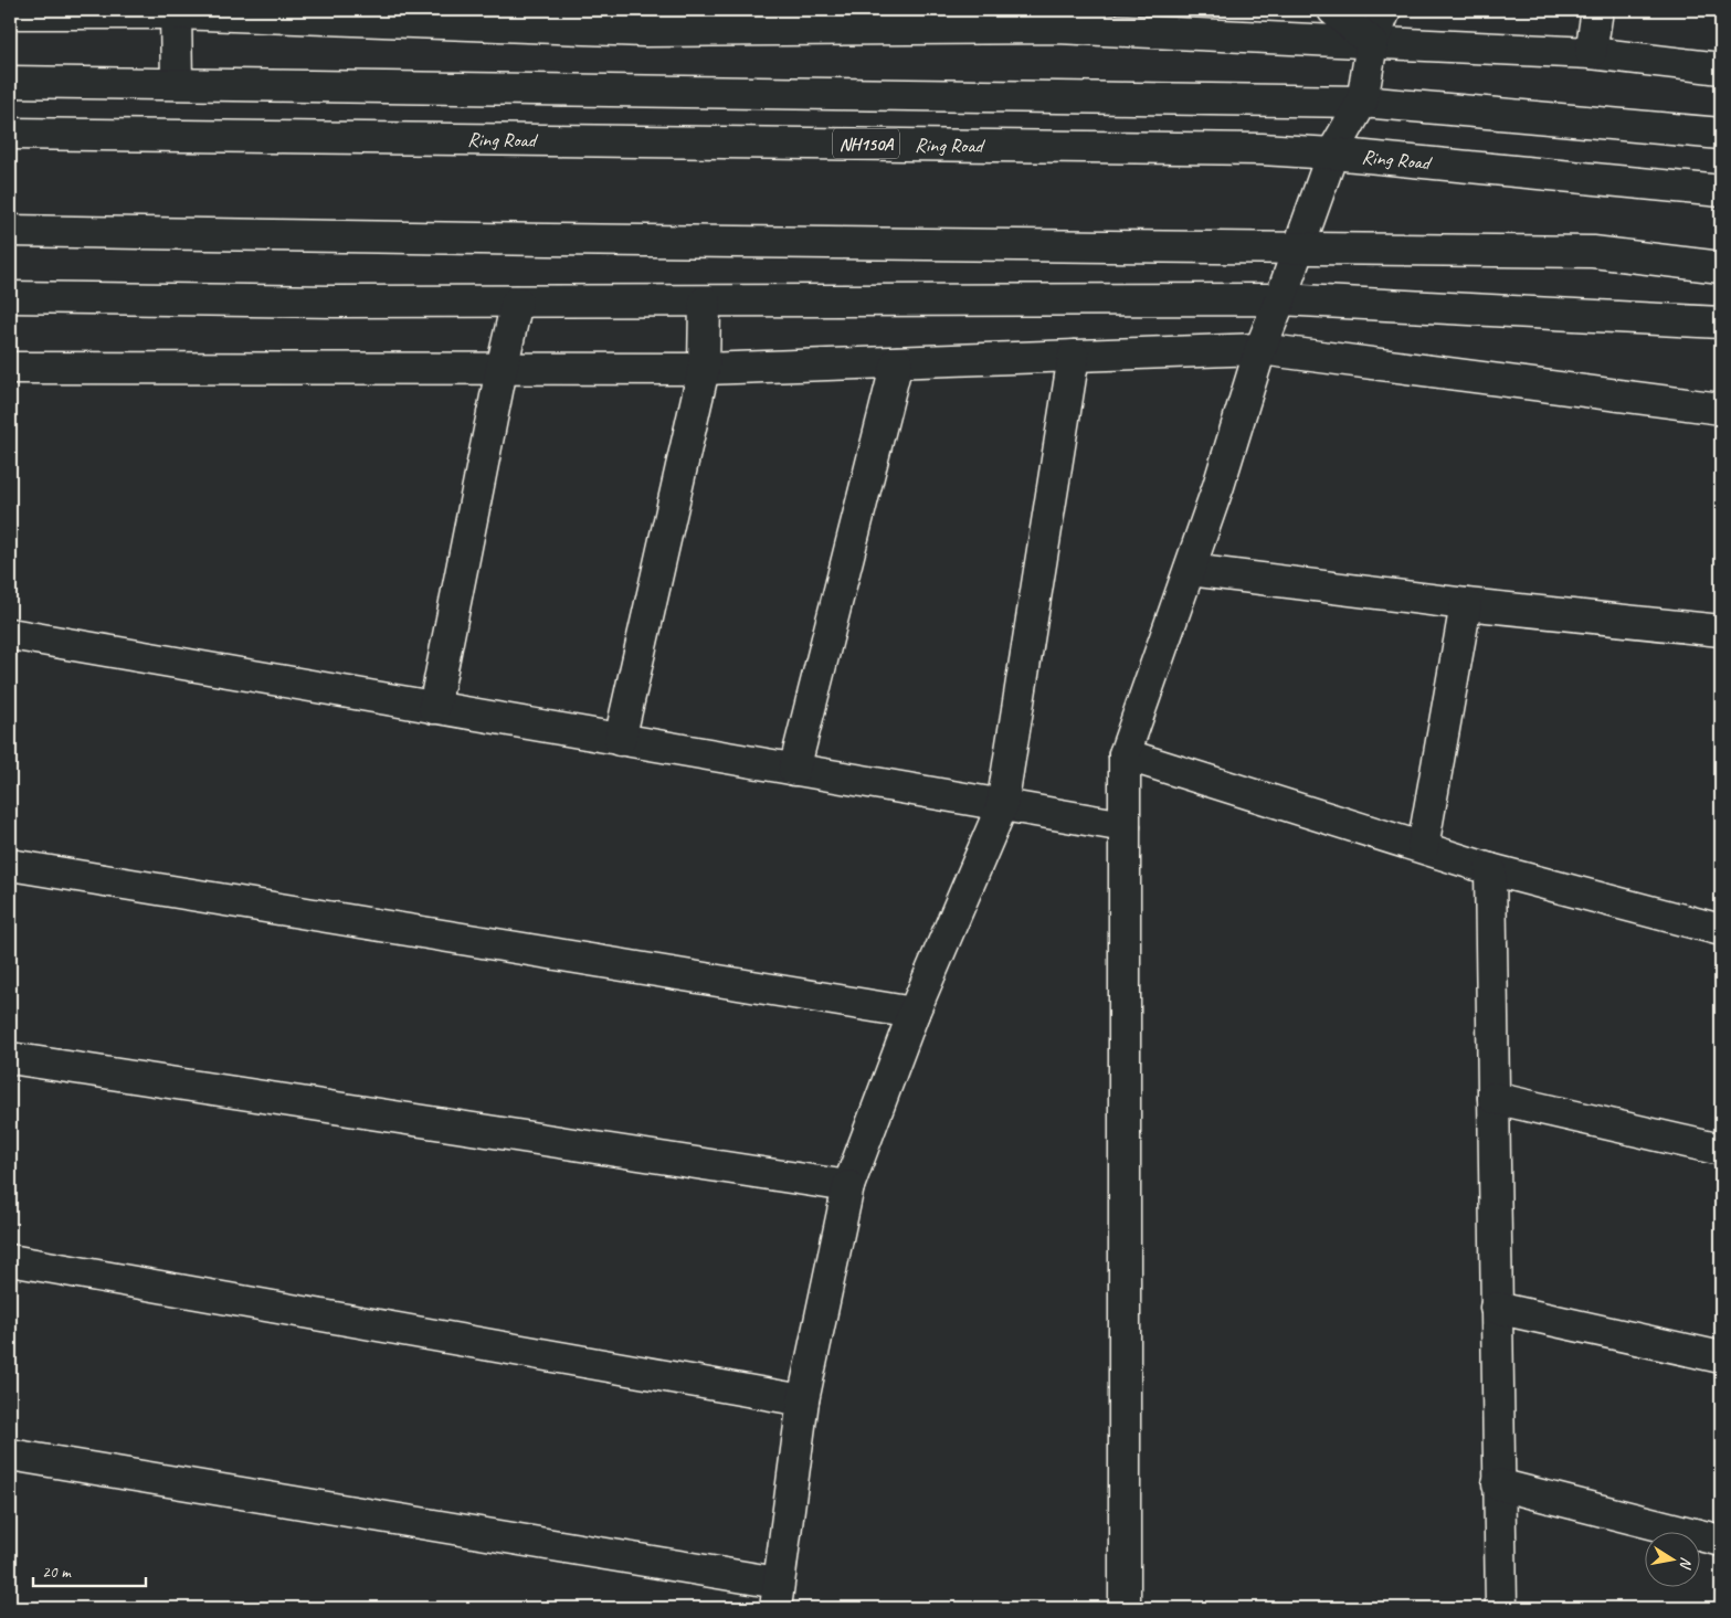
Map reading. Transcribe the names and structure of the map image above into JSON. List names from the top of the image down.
{
  "streets": {
    "main road": ["Ring Road", "NH150A"]
  },
  "scale_bar": "20 m",
  "north": "right"
}
